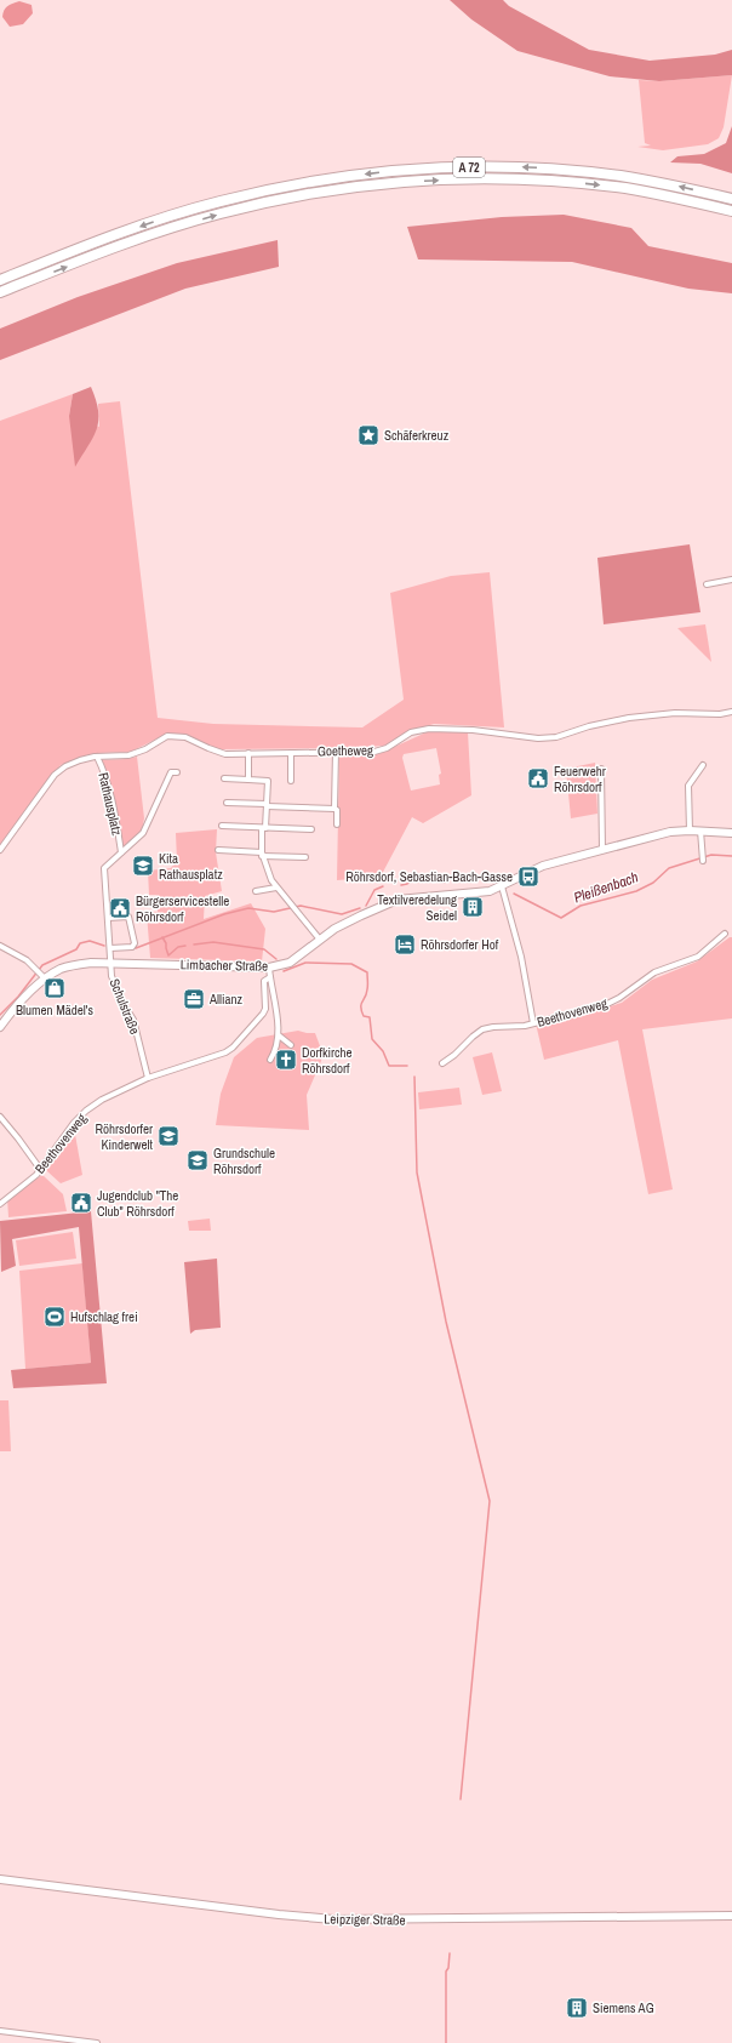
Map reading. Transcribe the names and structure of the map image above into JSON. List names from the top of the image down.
{
  "streets": {
    "highway": ["A 72"],
    "street": [
      "Goetheweg",
      "Rathausplatz",
      "Limbacher Straße",
      "Schulstraße",
      "Beethovenweg",
      "Leipziger Straße"
    ]
  },
  "crossings": [
    ["Goetheweg", "Rathausplatz"],
    ["Rathausplatz", "Limbacher Straße"],
    ["Rathausplatz", "Schulstraße"],
    ["Limbacher Straße", "Schulstraße"],
    ["Schulstraße", "Beethovenweg"]
  ],
  "water": ["Pleißenbach"],
  "places": {
    "place": ["Schäferkreuz"],
    "public building": ["Feuerwehr Röhrsdorf", "Bürgerservicestelle Röhrsdorf", "Jugendclub \"The Club\" Röhrsdorf"],
    "school or university": ["Kita Rathausplatz", "Röhrsdorfer Kinderwelt", "Grundschule Röhrsdorf"],
    "bus stop": ["Röhrsdorf, Sebastian-Bach-Gasse"],
    "building": ["Textilveredelung Seidel", "Siemens AG"],
    "hotel": ["Röhrsdorfer Hof"],
    "shop": ["Blumen Mädel's"],
    "office": ["Allianz"],
    "church": ["Dorfkirche Röhrsdorf"],
    "sports": ["Hufschlag frei"]
  }
}
